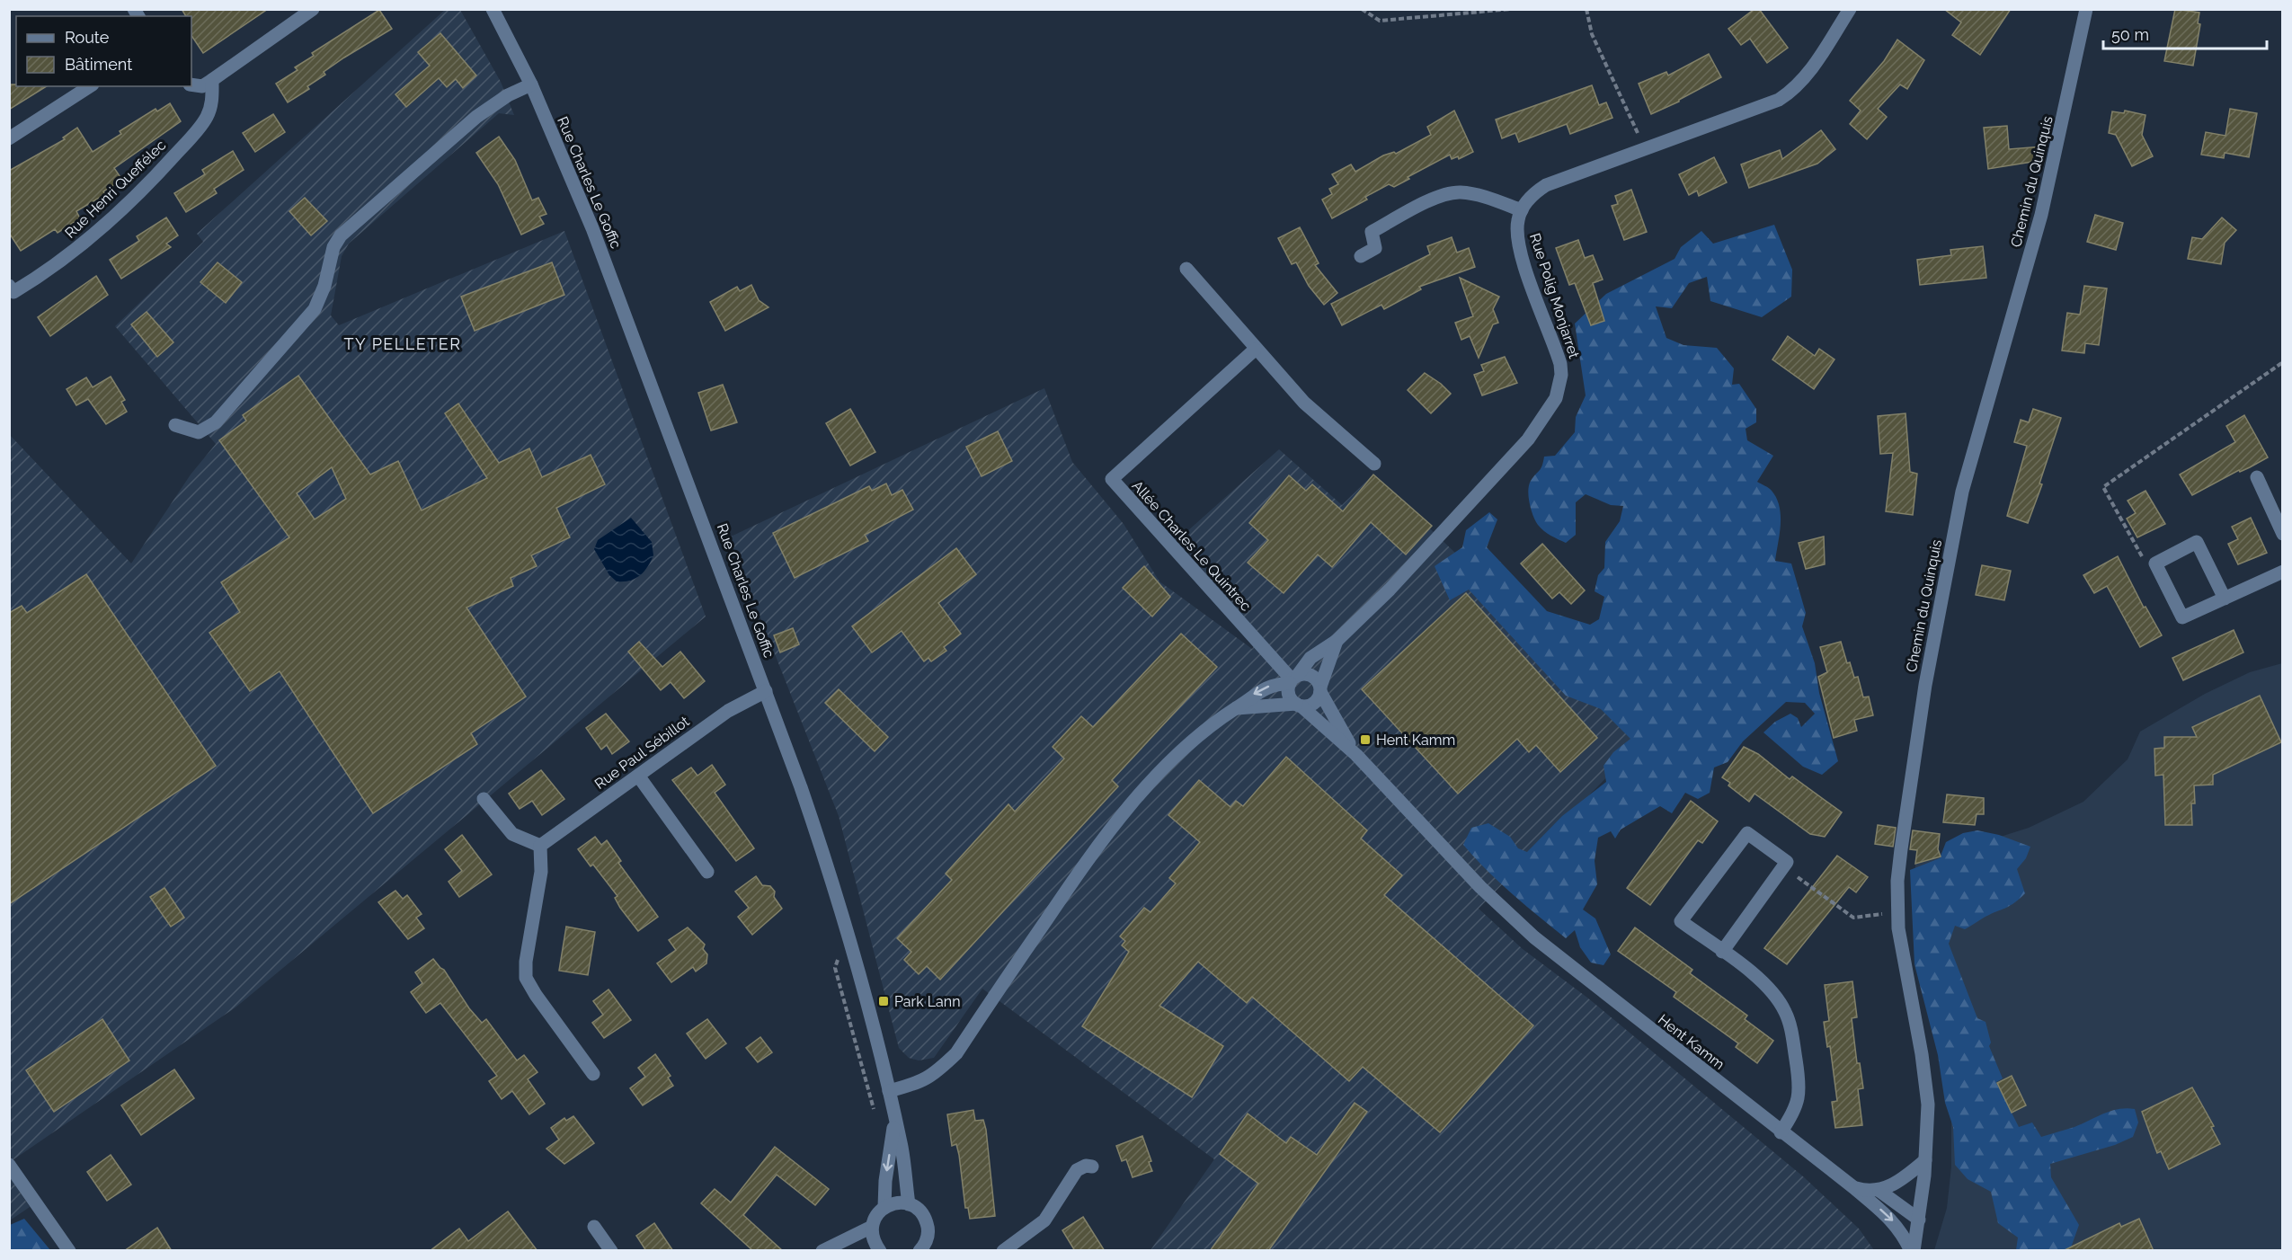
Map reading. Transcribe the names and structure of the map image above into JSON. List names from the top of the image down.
{
  "streets": {
    "street": [
      "Chemin du Quinquis",
      "Rue Charles Le Goffic",
      "Rue Henri Queffélec",
      "Rue Polig Monjarret",
      "Allée Charles Le Quintrec",
      "Rue Paul Sébillot",
      "Hent Kamm"
    ]
  },
  "crossings": [
    ["Chemin du Quinquis", "Hent Kamm"],
    ["Rue Charles Le Goffic", "Rue Paul Sébillot"],
    ["Rue Polig Monjarret", "Allée Charles Le Quintrec"],
    ["Rue Polig Monjarret", "Hent Kamm"],
    ["Allée Charles Le Quintrec", "Hent Kamm"]
  ],
  "districts": ["TY PELLETER"],
  "places": {
    "transit": ["Hent Kamm", "Park Lann"]
  },
  "legend": ["Route", "Bâtiment"],
  "scale_bar": "50 m"
}
